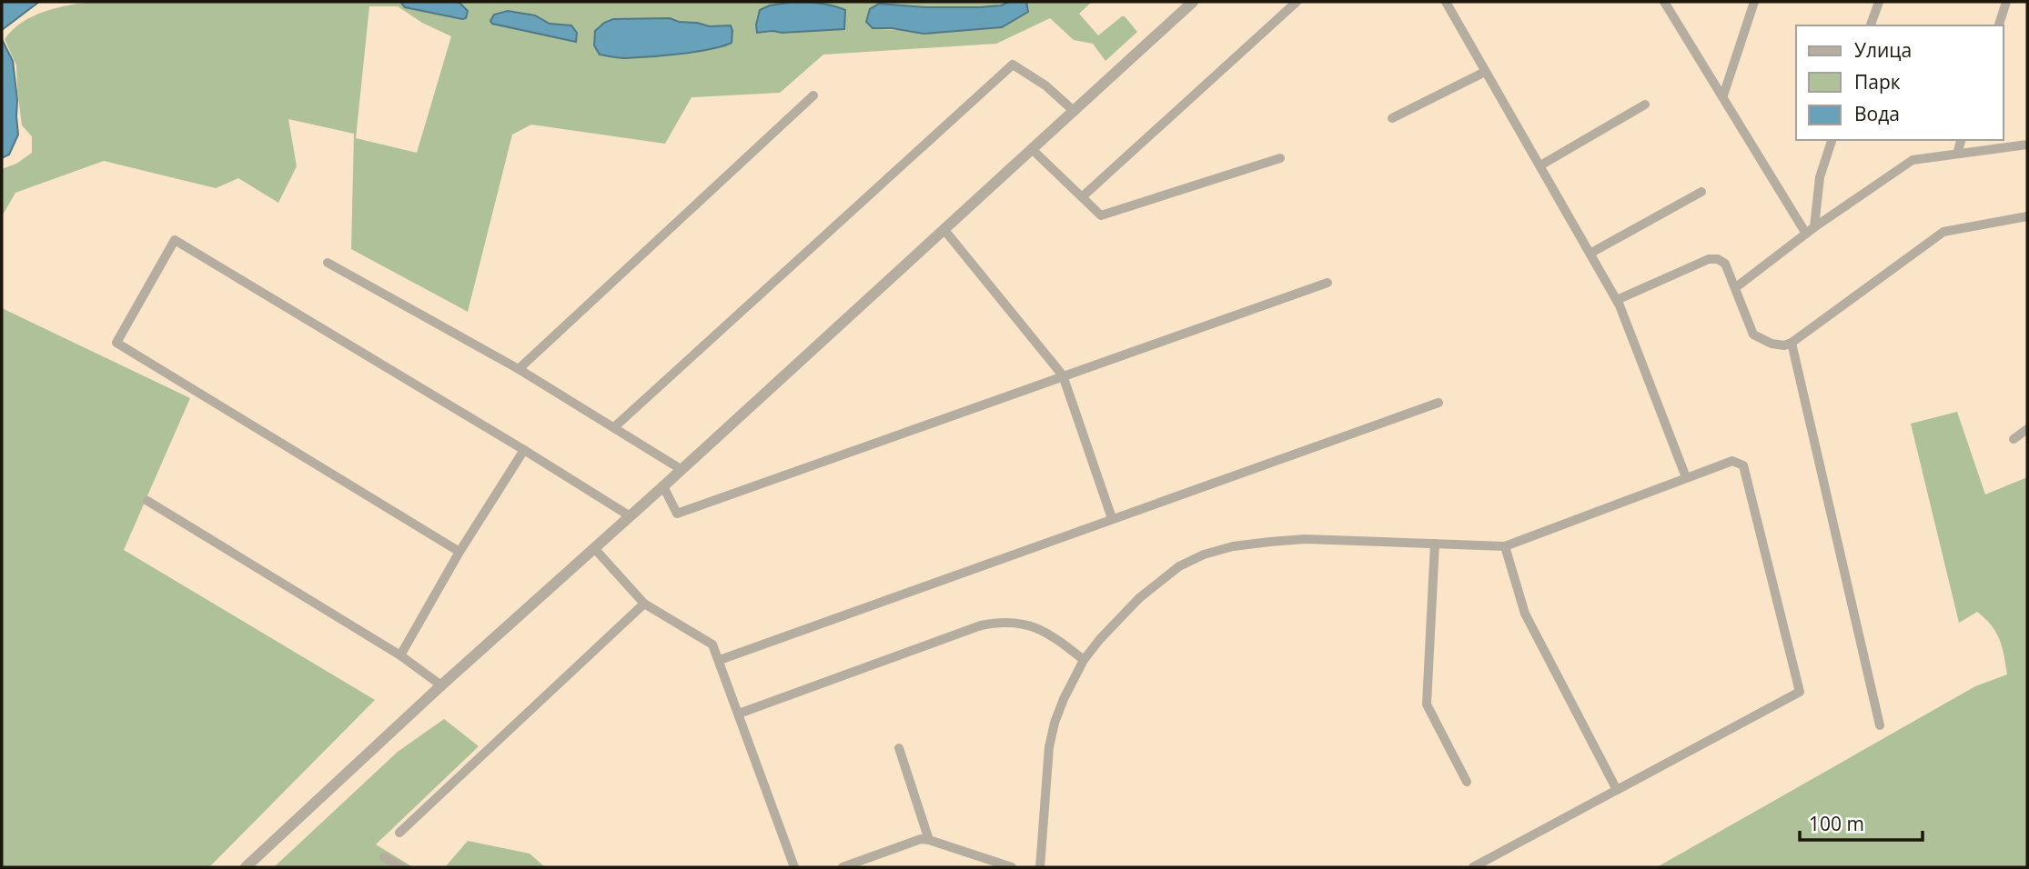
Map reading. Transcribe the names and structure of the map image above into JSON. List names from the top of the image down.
{
  "legend": ["Улица", "Парк", "Вода"],
  "scale_bar": "100 m"
}
